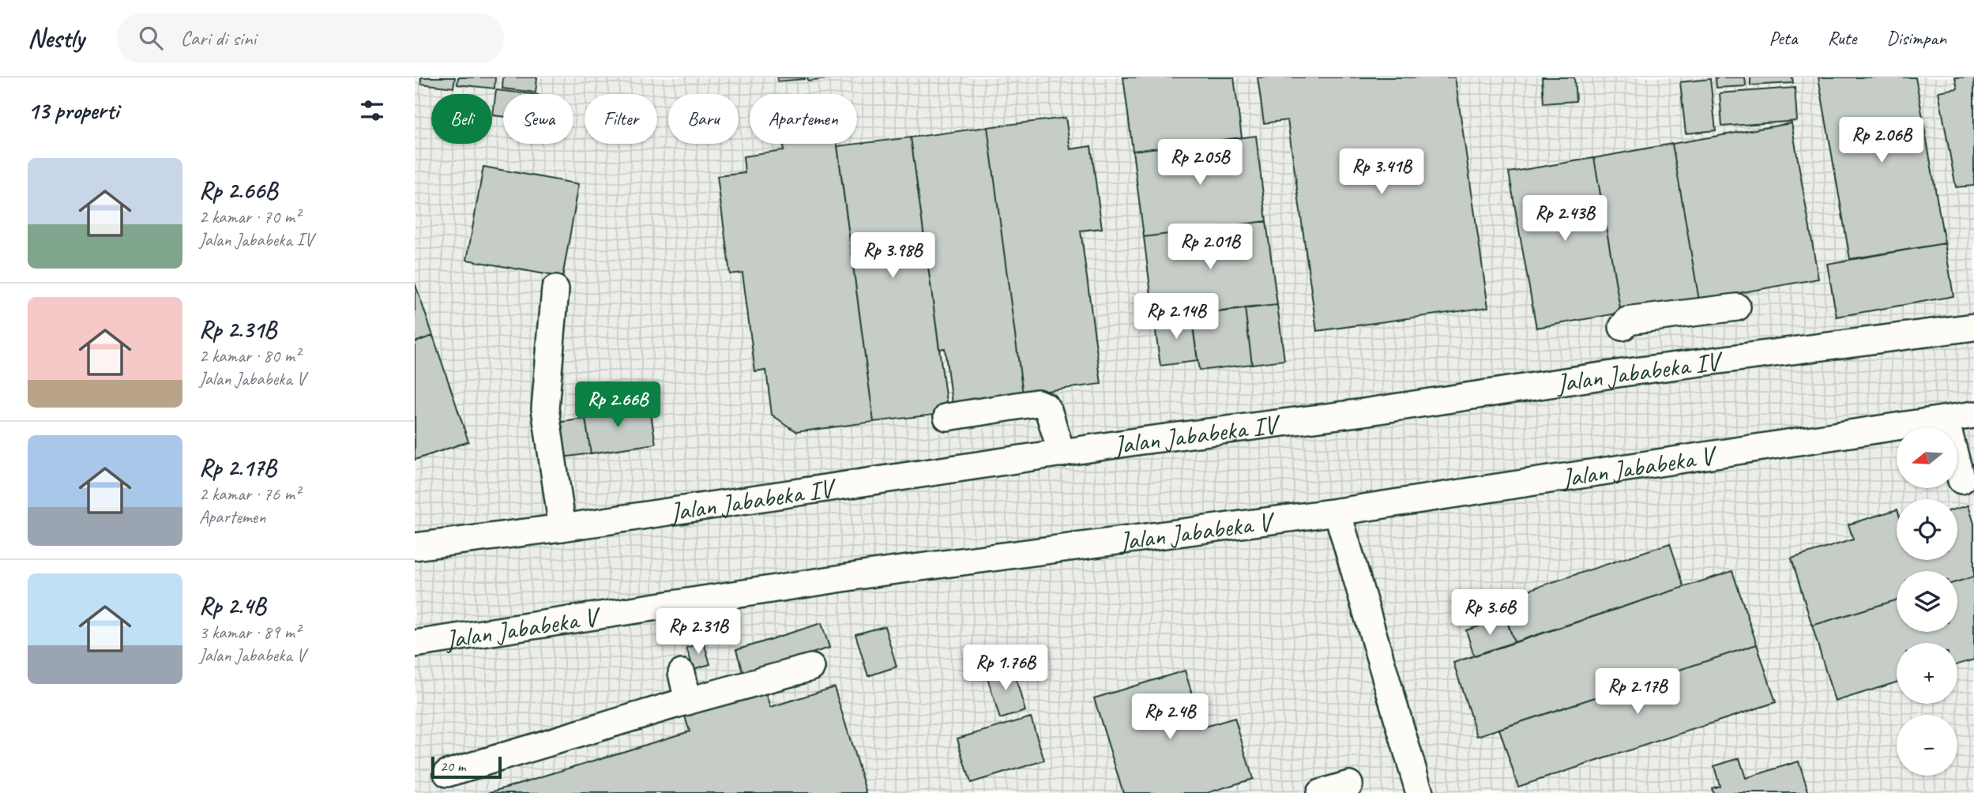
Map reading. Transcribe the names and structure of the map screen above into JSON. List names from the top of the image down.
{
  "streets": {
    "street": ["Jalan Jababeka IV", "Jalan Jababeka V"]
  },
  "scale_bar": "20 m",
  "north": "left",
  "page": {
    "header": "Nestly",
    "search": "Cari di sini",
    "nav": ["Peta", "Rute", "Disimpan"],
    "heading": "13 properti",
    "chip": [
      "Beli",
      "Sewa",
      "Filter",
      "Baru",
      "Apartemen"
    ],
    "price": [
      "Rp 2.06B",
      "Rp 2.05B",
      "Rp 3.41B",
      "Rp 2.43B",
      "Rp 2.01B",
      "Rp 3.98B",
      "Rp 2.14B",
      "Rp 2.66B",
      "Rp 3.6B",
      "Rp 2.31B",
      "Rp 1.76B",
      "Rp 2.17B",
      "Rp 2.4B"
    ],
    "list": [
      {
        "name": "Rp 2.66B",
        "note": "2 kamar · 70 m² · Jalan Jababeka IV"
      },
      {
        "name": "Rp 2.31B",
        "note": "2 kamar · 80 m² · Jalan Jababeka V"
      },
      {
        "name": "Rp 2.17B",
        "note": "2 kamar · 76 m² · Apartemen"
      },
      {
        "name": "Rp 2.4B",
        "note": "3 kamar · 89 m² · Jalan Jababeka V"
      }
    ],
    "map_buttons": ["+", "−"],
    "scale": "20 m"
  }
}
